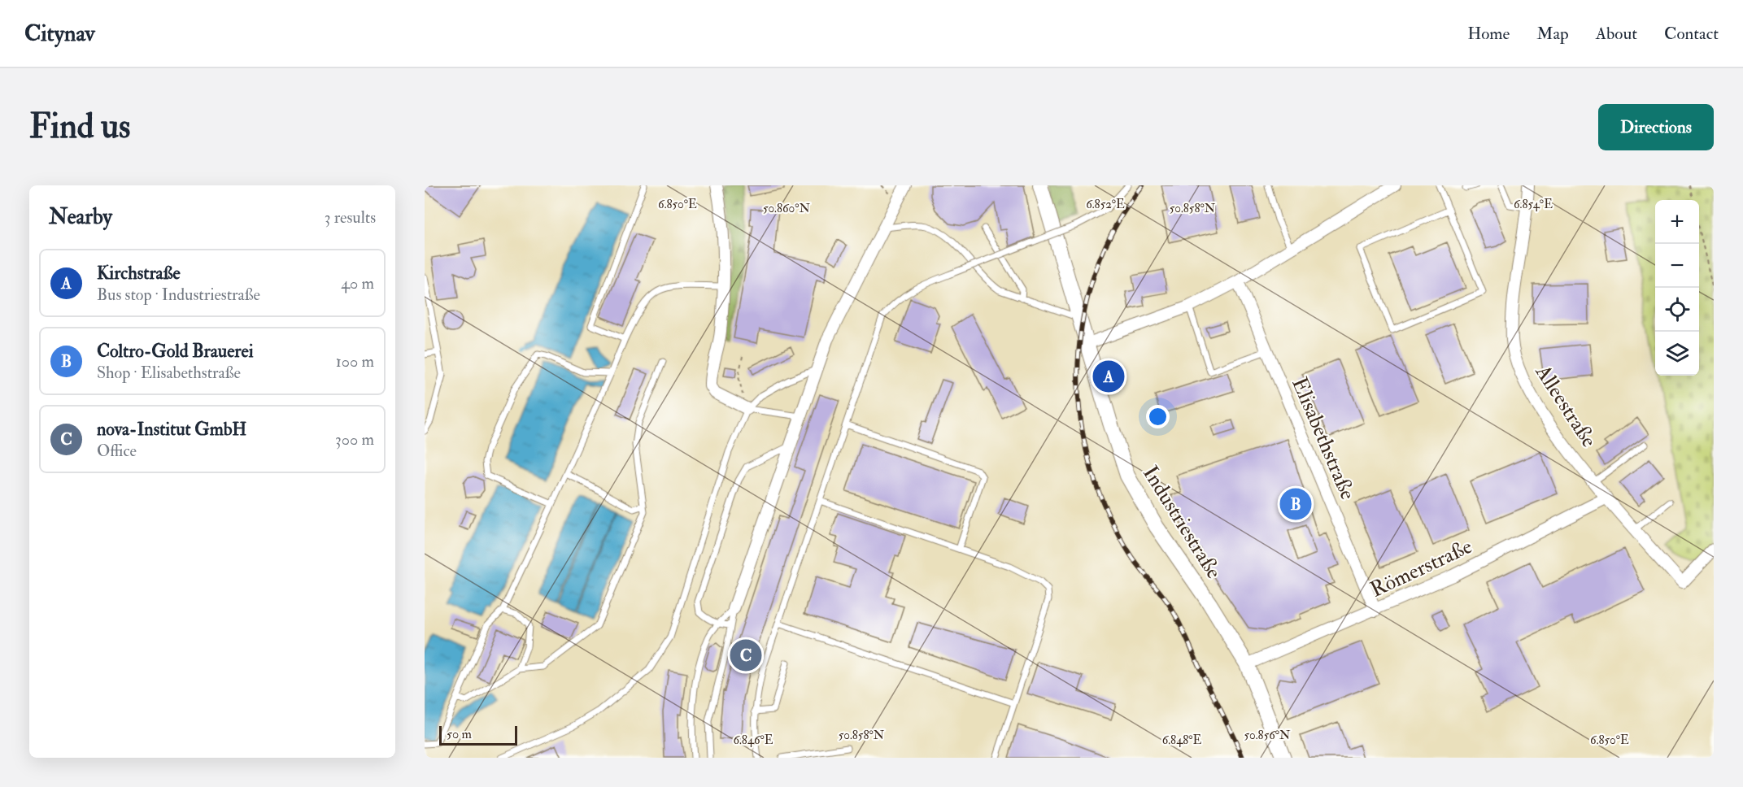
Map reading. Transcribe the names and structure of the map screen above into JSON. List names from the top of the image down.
{
  "streets": {
    "main road": ["Industriestraße"],
    "street": ["Alleestraße", "Elisabethstraße", "Römerstraße"]
  },
  "crossings": [
    ["Alleestraße", "Römerstraße"],
    ["Elisabethstraße", "Römerstraße"],
    ["Industriestraße", "Römerstraße"]
  ],
  "scale_bar": "50 m",
  "page": {
    "header": "Citynav",
    "nav": [
      "Home",
      "Map",
      "About",
      "Contact"
    ],
    "buttons": "Directions",
    "title": "Find us",
    "heading": ["Nearby", "3 results"],
    "map_buttons": ["+", "−"],
    "list": [
      {
        "mark": "A",
        "name": "Kirchstraße",
        "note": "Bus stop · Industriestraße",
        "value": "40 m"
      },
      {
        "mark": "B",
        "name": "Coltro-Gold Brauerei",
        "note": "Shop · Elisabethstraße",
        "value": "100 m"
      },
      {
        "mark": "C",
        "name": "nova-Institut GmbH",
        "note": "Office",
        "value": "300 m"
      }
    ],
    "pins": ["A", "B", "C"],
    "scale": "50 m"
  },
  "coordinates": [
    "6.854°E",
    "6.850°E",
    "6.852°E",
    "50.860°N",
    "50.858°N",
    "50.856°N",
    "6.846°E",
    "6.848°E"
  ]
}
